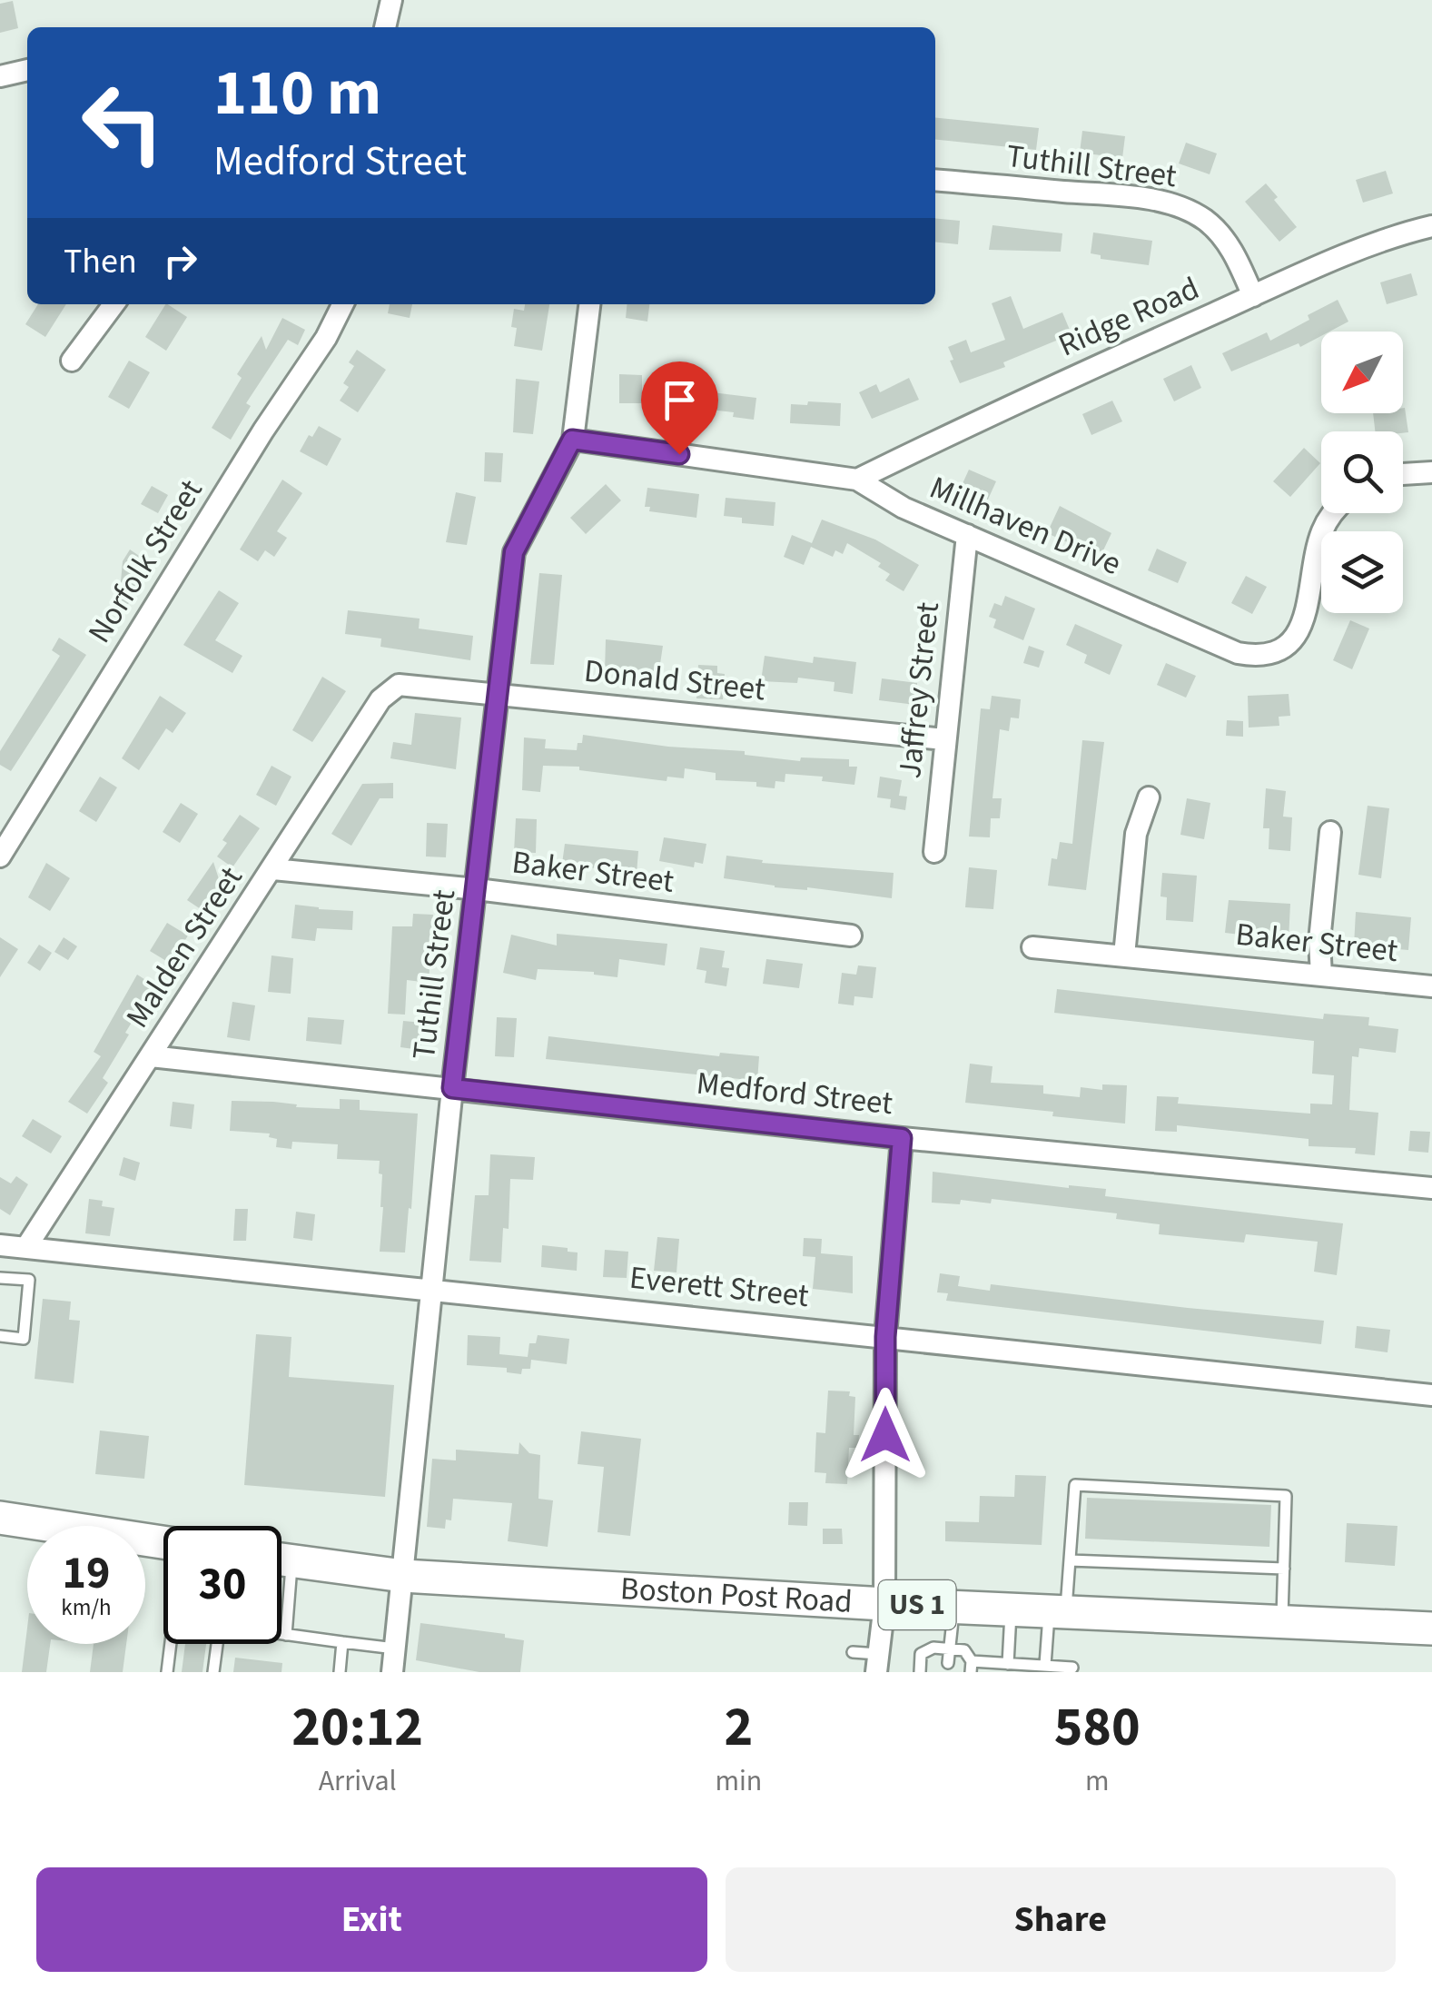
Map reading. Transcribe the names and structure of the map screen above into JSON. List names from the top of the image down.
{
  "streets": {
    "main road": ["Boston Post Road", "US 1"],
    "street": [
      "Tuthill Street",
      "Ridge Road",
      "Millhaven Drive",
      "Norfolk Street",
      "Donald Street",
      "Jaffrey Street",
      "Baker Street",
      "Malden Street",
      "Medford Street",
      "Everett Street"
    ]
  },
  "crossings": [
    ["Tuthill Street", "Ridge Road"],
    ["Tuthill Street", "Millhaven Drive"],
    ["Tuthill Street", "Donald Street"],
    ["Tuthill Street", "Baker Street"],
    ["Tuthill Street", "Medford Street"],
    ["Tuthill Street", "Everett Street"],
    ["Tuthill Street", "Boston Post Road"],
    ["Ridge Road", "Millhaven Drive"],
    ["Millhaven Drive", "Jaffrey Street"],
    ["Donald Street", "Jaffrey Street"],
    ["Donald Street", "Malden Street"],
    ["Baker Street", "Malden Street"],
    ["Malden Street", "Medford Street"],
    ["Malden Street", "Everett Street"]
  ],
  "north": "bottom left",
  "page": {
    "turn": ["110 m", "Medford Street"],
    "then": "Then",
    "speed": "19 km/h",
    "limit": "30",
    "eta": [
      "20:12",
      "Arrival",
      "2",
      "min",
      "580",
      "m"
    ],
    "buttons": ["Exit", "Share"]
  }
}
